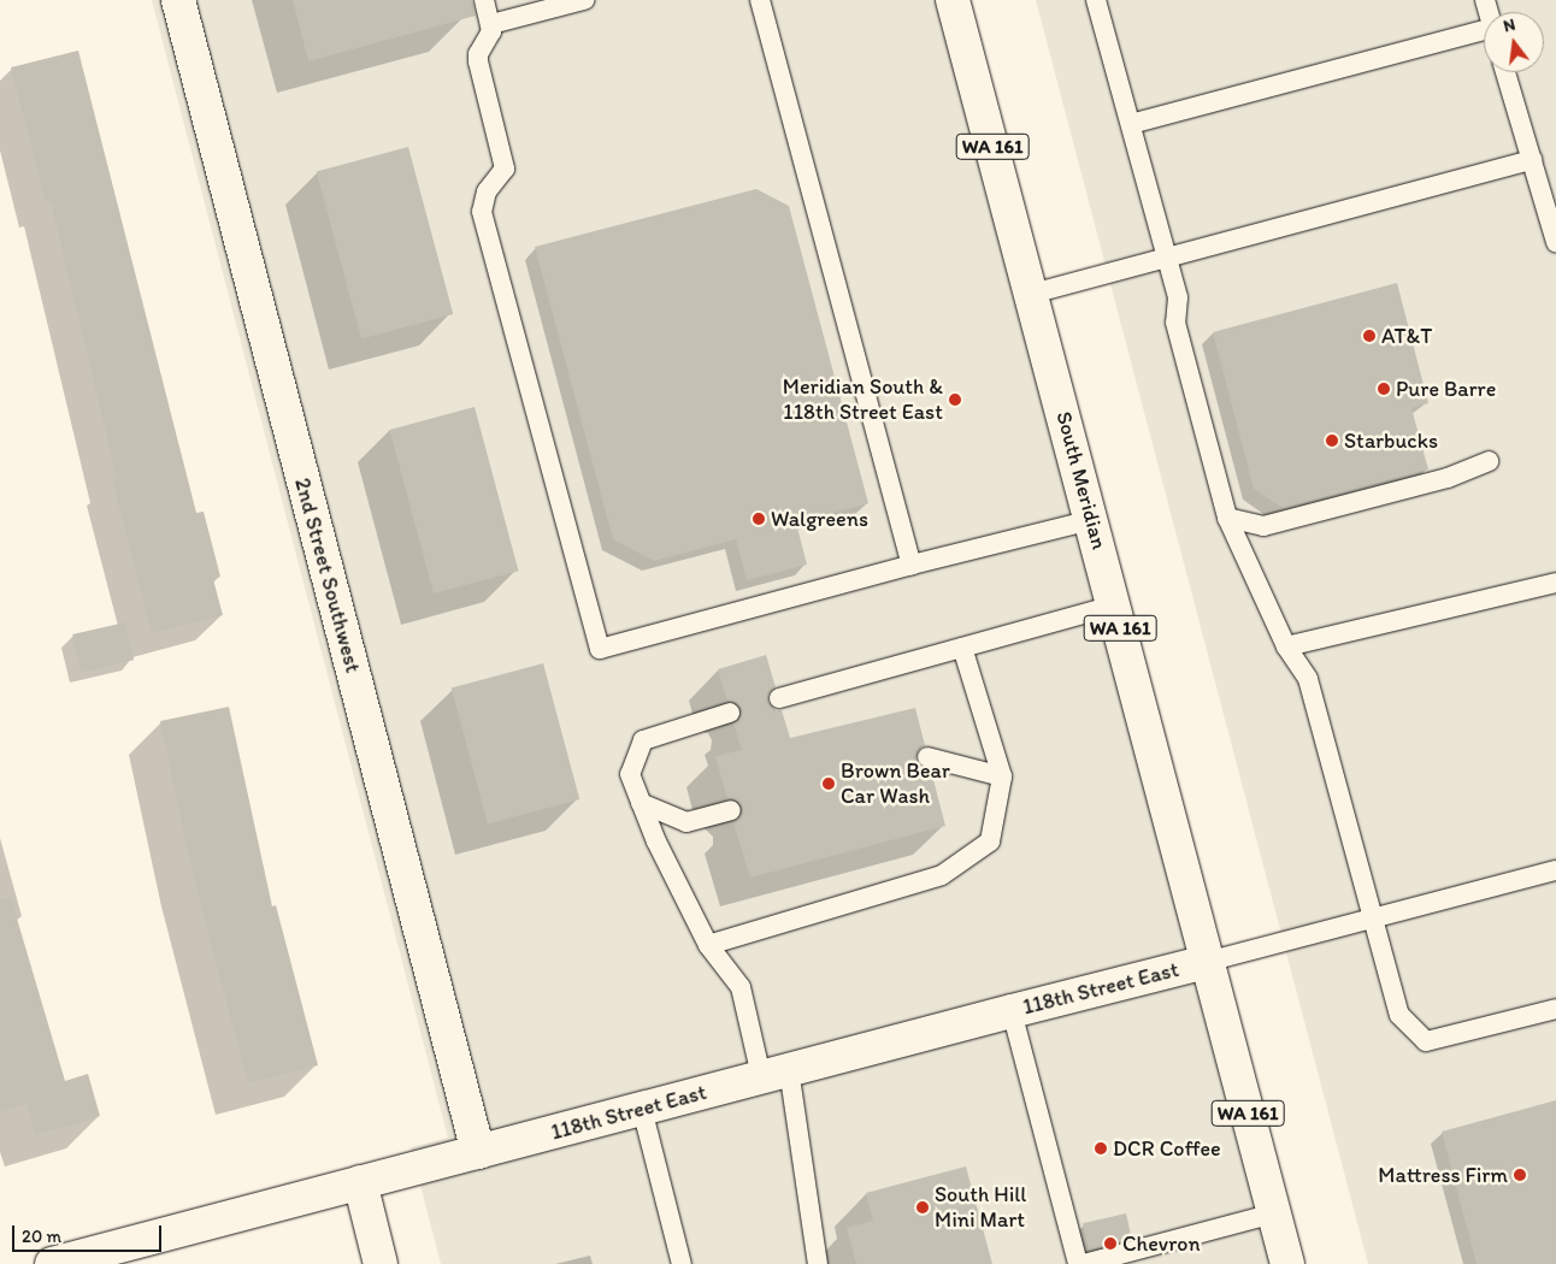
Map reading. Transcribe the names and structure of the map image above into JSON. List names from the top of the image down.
{
  "streets": {
    "street": [
      "WA 161",
      "South Meridian",
      "2nd Street Southwest",
      "118th Street East"
    ]
  },
  "crossings": [
    ["WA 161", "South Meridian"],
    ["WA 161", "118th Street East"],
    ["South Meridian", "118th Street East"],
    ["2nd Street Southwest", "118th Street East"]
  ],
  "places": [
    "AT&T",
    "Pure Barre",
    "Meridian South & 118th Street East",
    "Starbucks",
    "Walgreens",
    "Brown Bear Car Wash",
    "DCR Coffee",
    "Mattress Firm",
    "South Hill Mini Mart",
    "Chevron"
  ],
  "scale_bar": "20 m",
  "north": "top"
}
